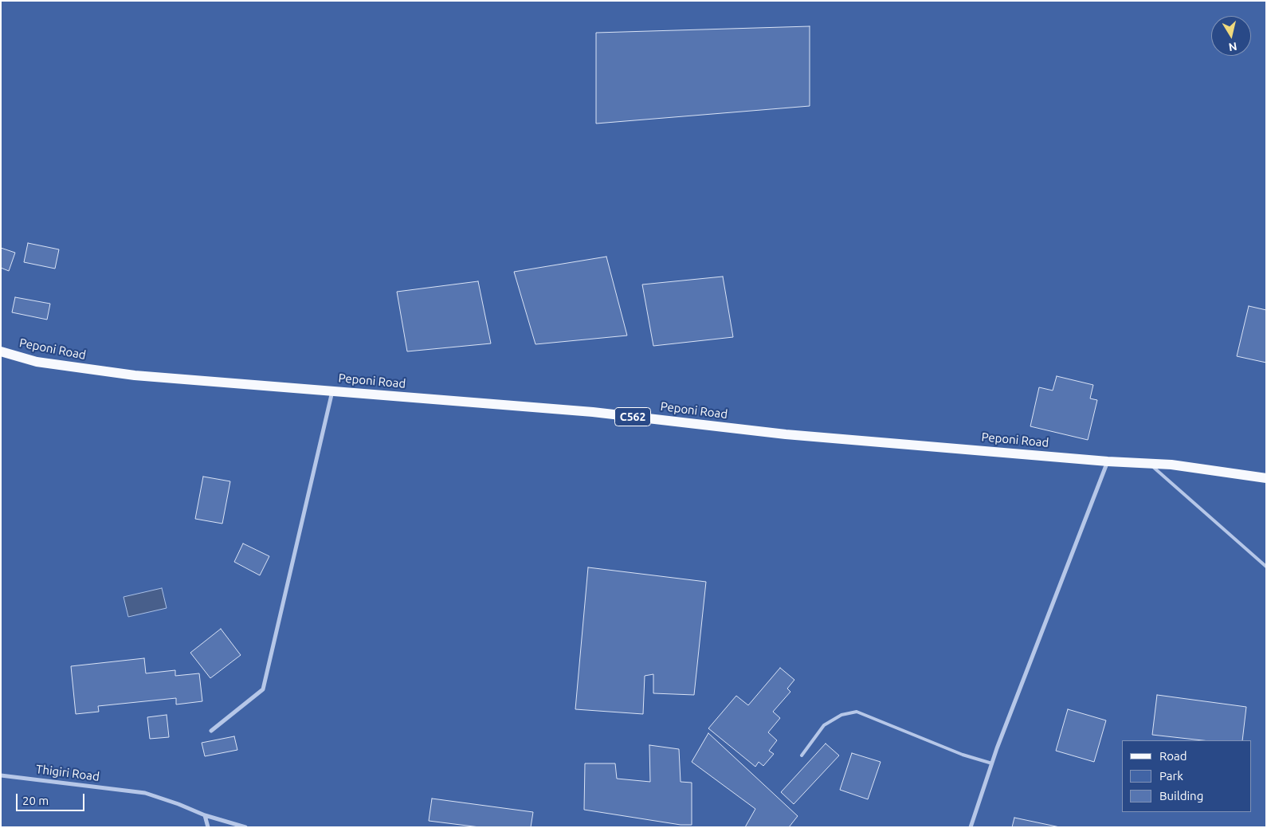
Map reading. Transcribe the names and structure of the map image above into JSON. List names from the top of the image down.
{
  "streets": {
    "main road": ["Peponi Road", "C562"],
    "street": ["Thigiri Road"]
  },
  "legend": ["Road", "Park", "Building"],
  "scale_bar": "20 m",
  "north": "bottom"
}
